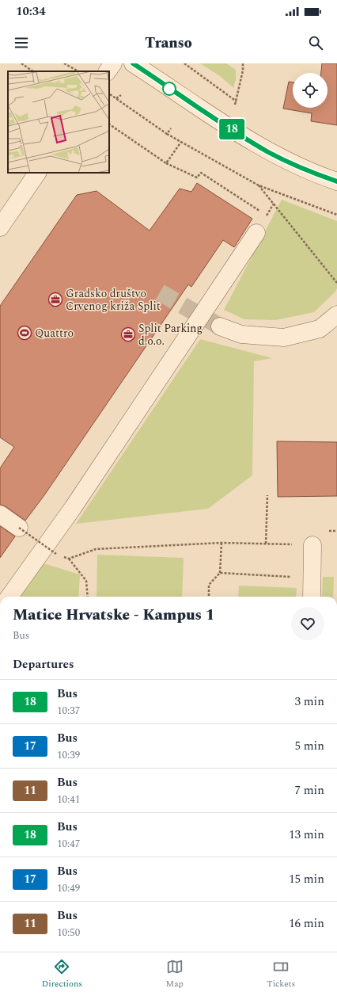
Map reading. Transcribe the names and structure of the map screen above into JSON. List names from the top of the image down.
{
  "places": {
    "office": ["Gradsko društvo Crvenog križa Split", "Split Parking d.o.o."],
    "sports": ["Quattro"]
  },
  "lines": ["bus line 18"],
  "page": {
    "status": "10:34",
    "header": "Transo",
    "on_map": "18",
    "heading": [
      ["Matice Hrvatske - Kampus 1", "Bus"],
      "Departures"
    ],
    "list": [
      {
        "mark": "18",
        "name": "Bus",
        "note": "10:37",
        "value": "3 min"
      },
      {
        "mark": "17",
        "name": "Bus",
        "note": "10:39",
        "value": "5 min"
      },
      {
        "mark": "11",
        "name": "Bus",
        "note": "10:41",
        "value": "7 min"
      },
      {
        "mark": "18",
        "name": "Bus",
        "note": "10:47",
        "value": "13 min"
      },
      {
        "mark": "17",
        "name": "Bus",
        "note": "10:49",
        "value": "15 min"
      },
      {
        "mark": "11",
        "name": "Bus",
        "note": "10:50",
        "value": "16 min"
      }
    ],
    "tabs": ["Directions", "Map", "Tickets"]
  }
}
